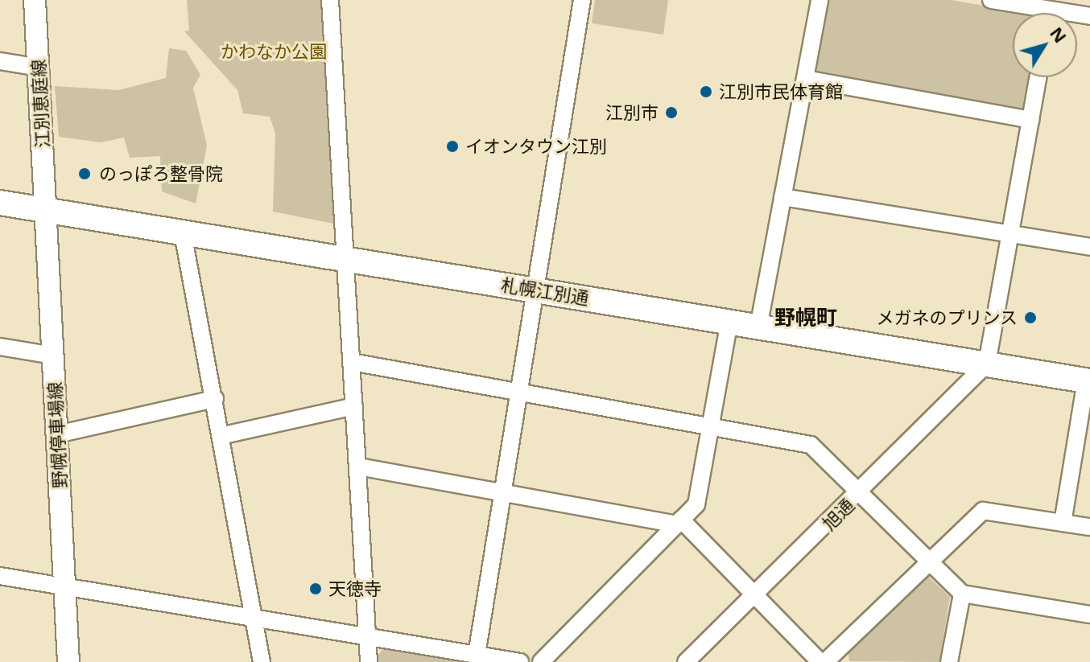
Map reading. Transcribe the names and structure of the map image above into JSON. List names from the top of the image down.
{
  "streets": {
    "highway": ["札幌江別通"],
    "main road": ["江別恵庭線", "野幌停車場線"],
    "street": ["旭通"]
  },
  "crossings": [
    ["江別恵庭線", "札幌江別通"],
    ["江別恵庭線", "野幌停車場線"],
    ["札幌江別通", "野幌停車場線"],
    ["札幌江別通", "旭通"]
  ],
  "districts": ["野幌町"],
  "parks": ["かわなか公園"],
  "places": [
    "江別市民体育館",
    "江別市",
    "イオンタウン江別",
    "のっぽろ整骨院",
    "メガネのプリンス",
    "天徳寺"
  ],
  "north": "top right"
}
